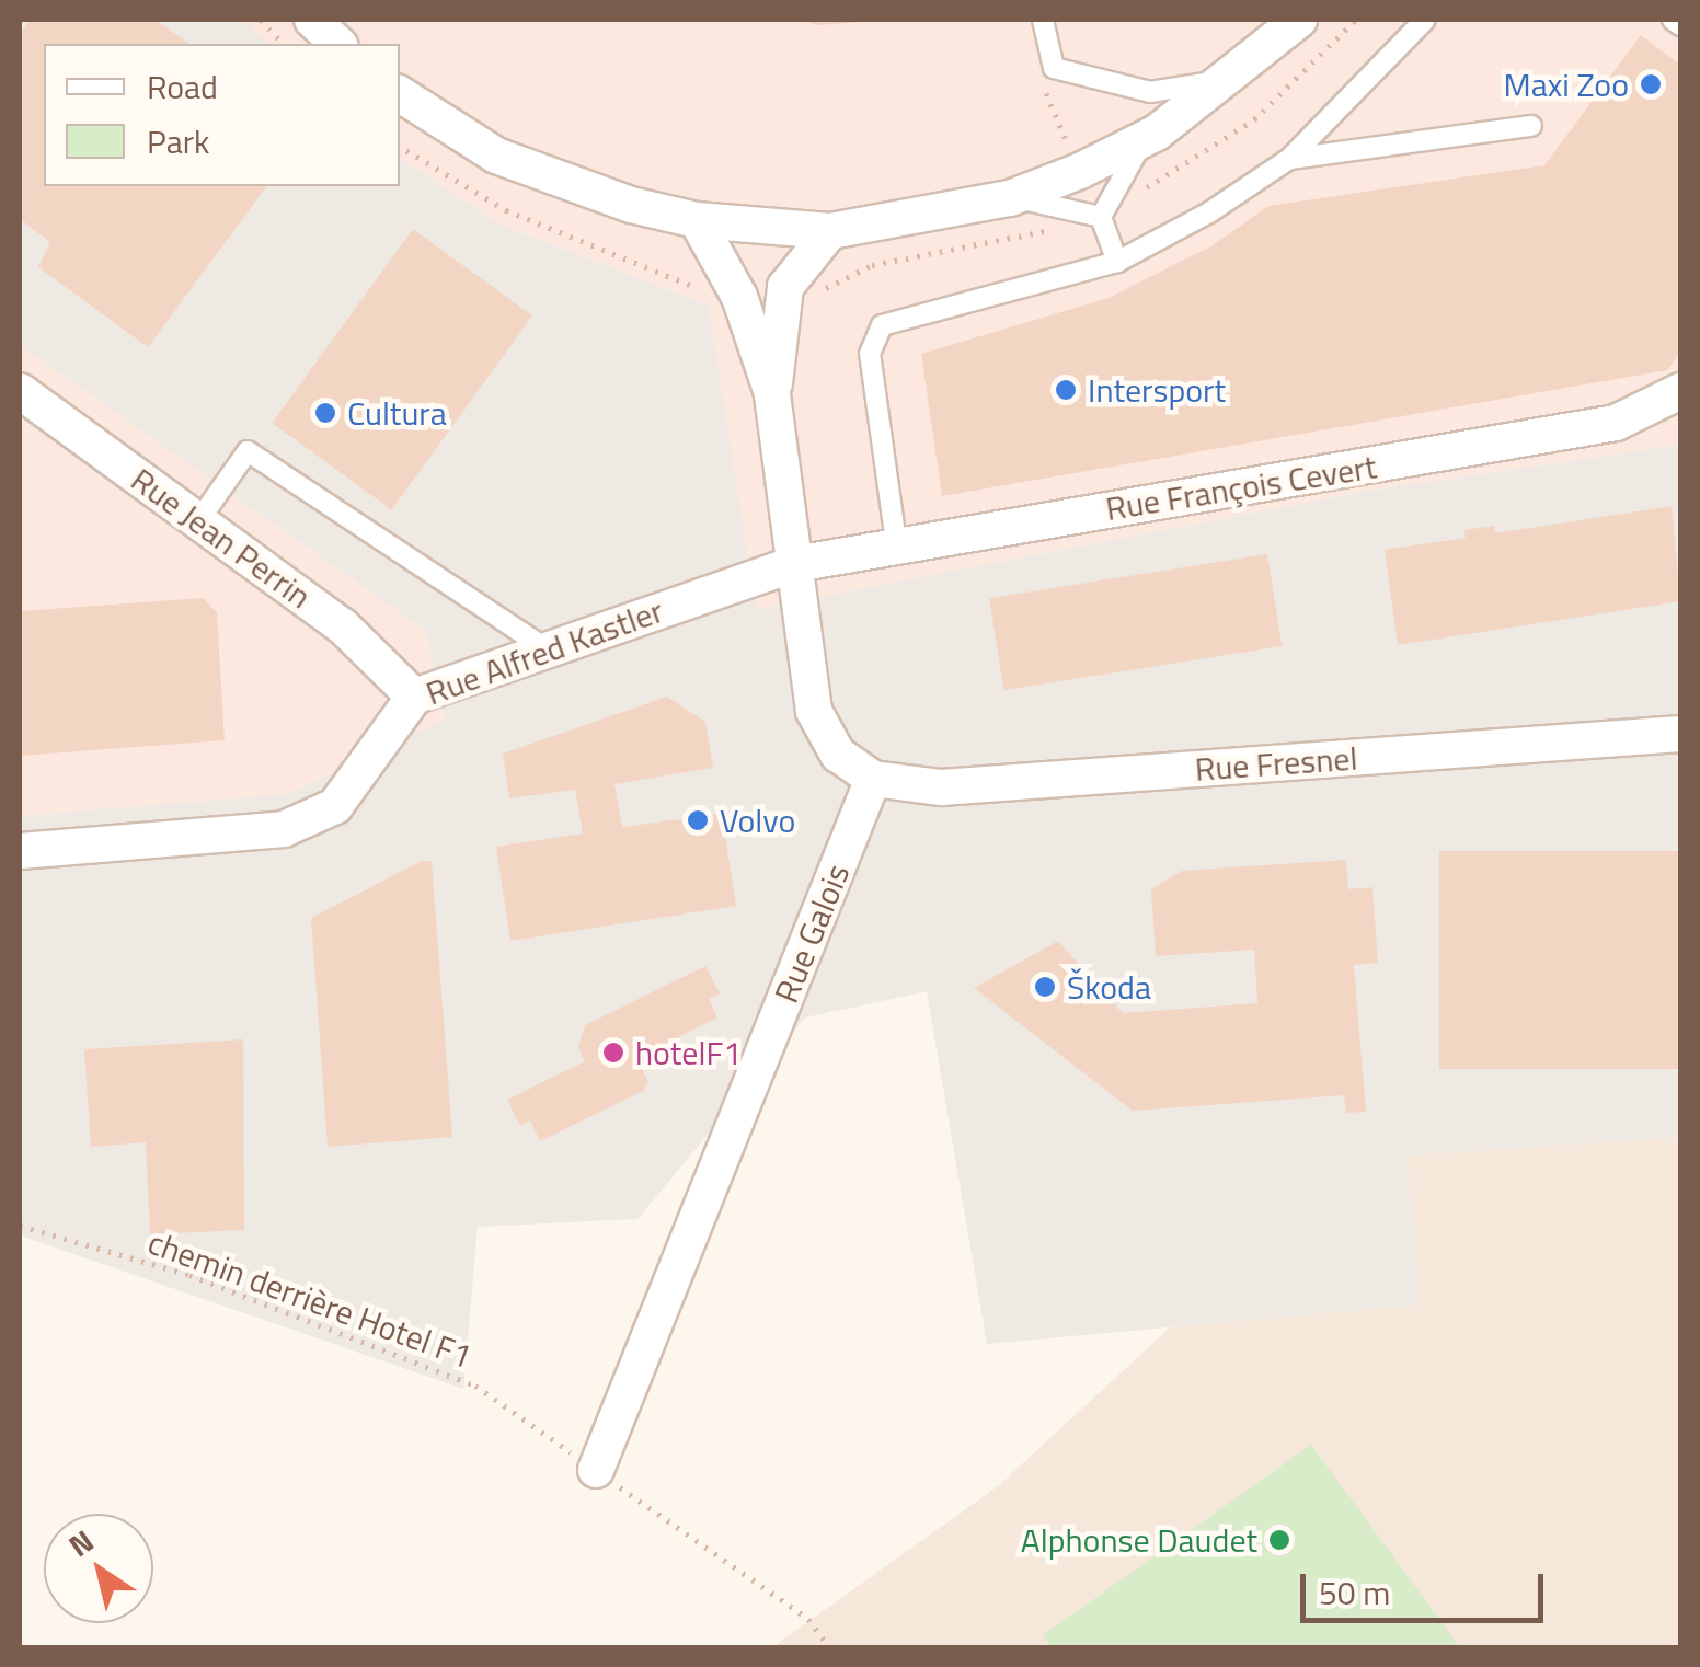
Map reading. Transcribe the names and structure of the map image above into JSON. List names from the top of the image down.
{
  "streets": {
    "street": [
      "Rue François Cevert",
      "Rue Jean Perrin",
      "Rue Alfred Kastler",
      "Rue Fresnel",
      "Rue Galois"
    ],
    "path": ["chemin derrière Hotel F1"]
  },
  "crossings": [
    ["Rue François Cevert", "Rue Alfred Kastler"],
    ["Rue Jean Perrin", "Rue Alfred Kastler"],
    ["Rue Fresnel", "Rue Galois"],
    ["Rue Galois", "chemin derrière Hotel F1"]
  ],
  "places": [
    "Maxi Zoo",
    "Intersport",
    "Cultura",
    "Volvo",
    "Škoda",
    "hotelF1",
    "Alphonse Daudet"
  ],
  "legend": ["Road", "Park"],
  "scale_bar": "50 m",
  "north": "top left"
}
